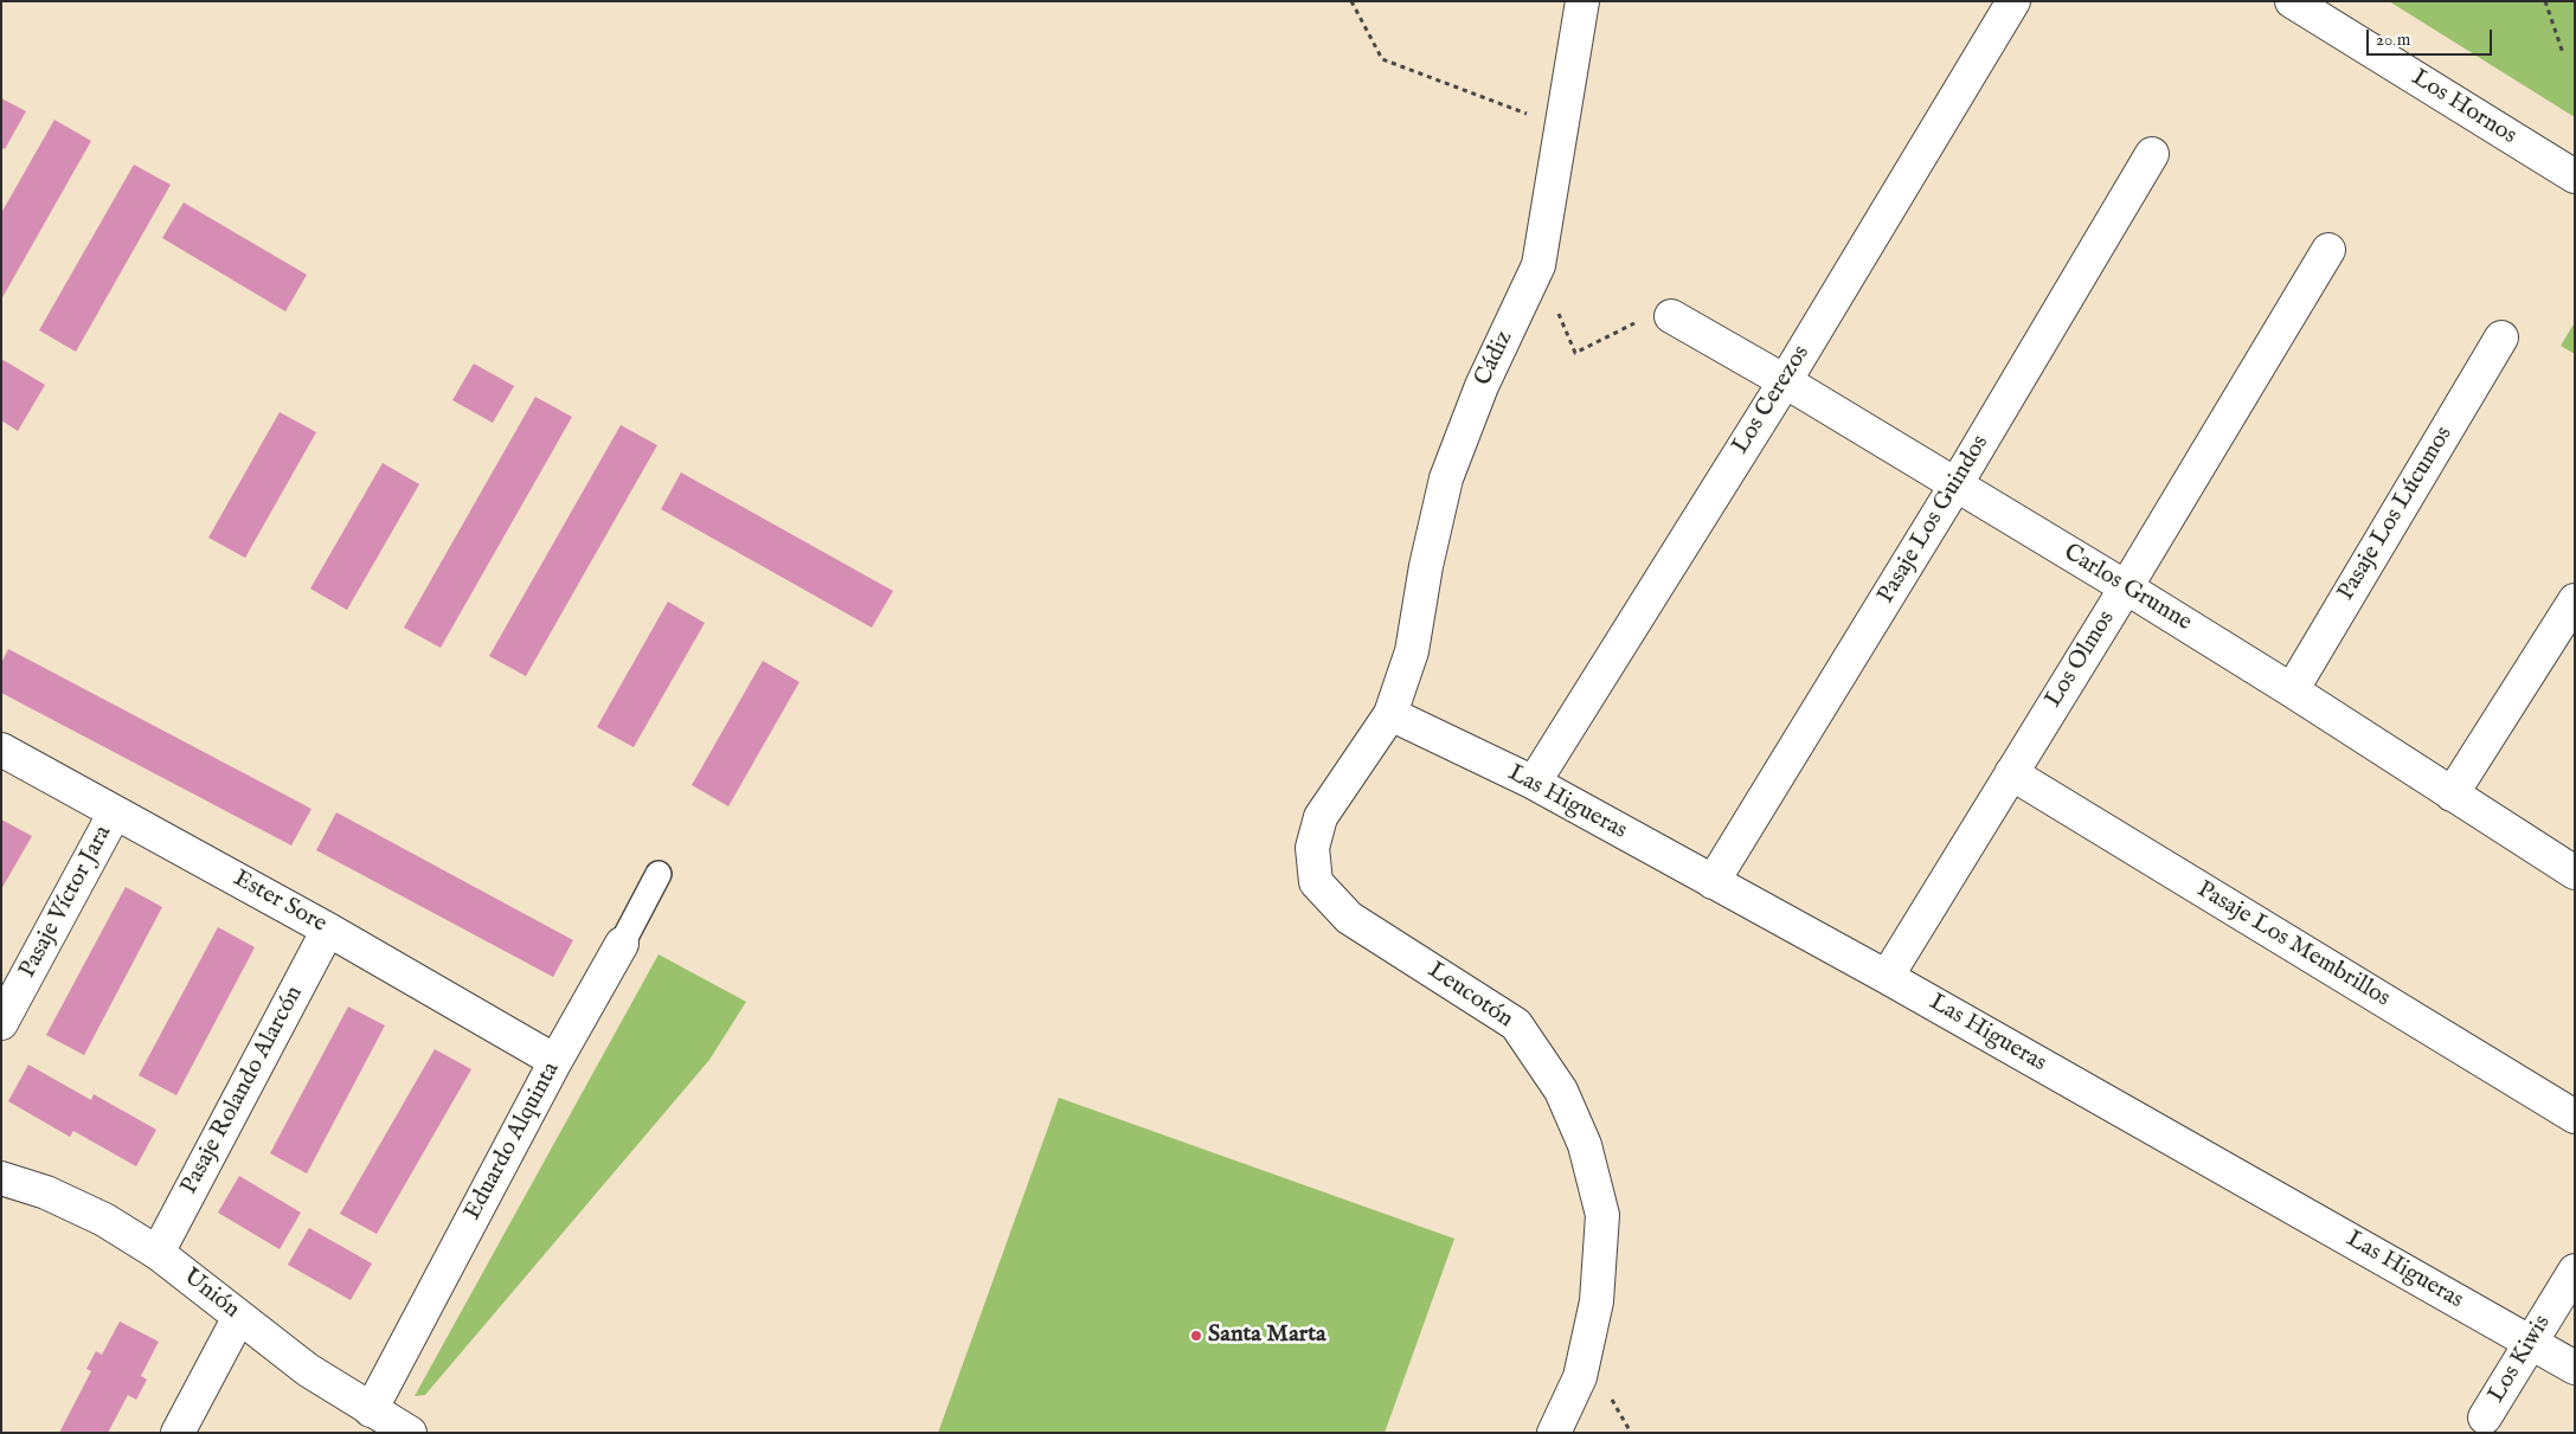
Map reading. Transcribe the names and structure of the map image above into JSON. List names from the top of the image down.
{
  "streets": {
    "street": [
      "Los Hornos",
      "Cádiz",
      "Los Cerezos",
      "Pasaje Los Lúcumos",
      "Pasaje Los Guindos",
      "Carlos Grunne",
      "Los Olmos",
      "Las Higueras",
      "Pasaje Víctor Jara",
      "Ester Sore",
      "Pasaje Los Membrillos",
      "Leucotón",
      "Pasaje Rolando Alarcón",
      "Eduardo Alquinta",
      "Unión",
      "Los Kiwis"
    ]
  },
  "crossings": [
    ["Cádiz", "Las Higueras"],
    ["Cádiz", "Leucotón"],
    ["Los Cerezos", "Carlos Grunne"],
    ["Los Cerezos", "Las Higueras"],
    ["Pasaje Los Lúcumos", "Carlos Grunne"],
    ["Pasaje Los Guindos", "Carlos Grunne"],
    ["Pasaje Los Guindos", "Las Higueras"],
    ["Carlos Grunne", "Los Olmos"],
    ["Los Olmos", "Las Higueras"],
    ["Los Olmos", "Pasaje Los Membrillos"],
    ["Las Higueras", "Leucotón"],
    ["Las Higueras", "Los Kiwis"],
    ["Pasaje Víctor Jara", "Ester Sore"],
    ["Ester Sore", "Pasaje Rolando Alarcón"],
    ["Ester Sore", "Eduardo Alquinta"],
    ["Pasaje Rolando Alarcón", "Unión"],
    ["Eduardo Alquinta", "Unión"]
  ],
  "places": ["Santa Marta"],
  "scale_bar": "20 m"
}
